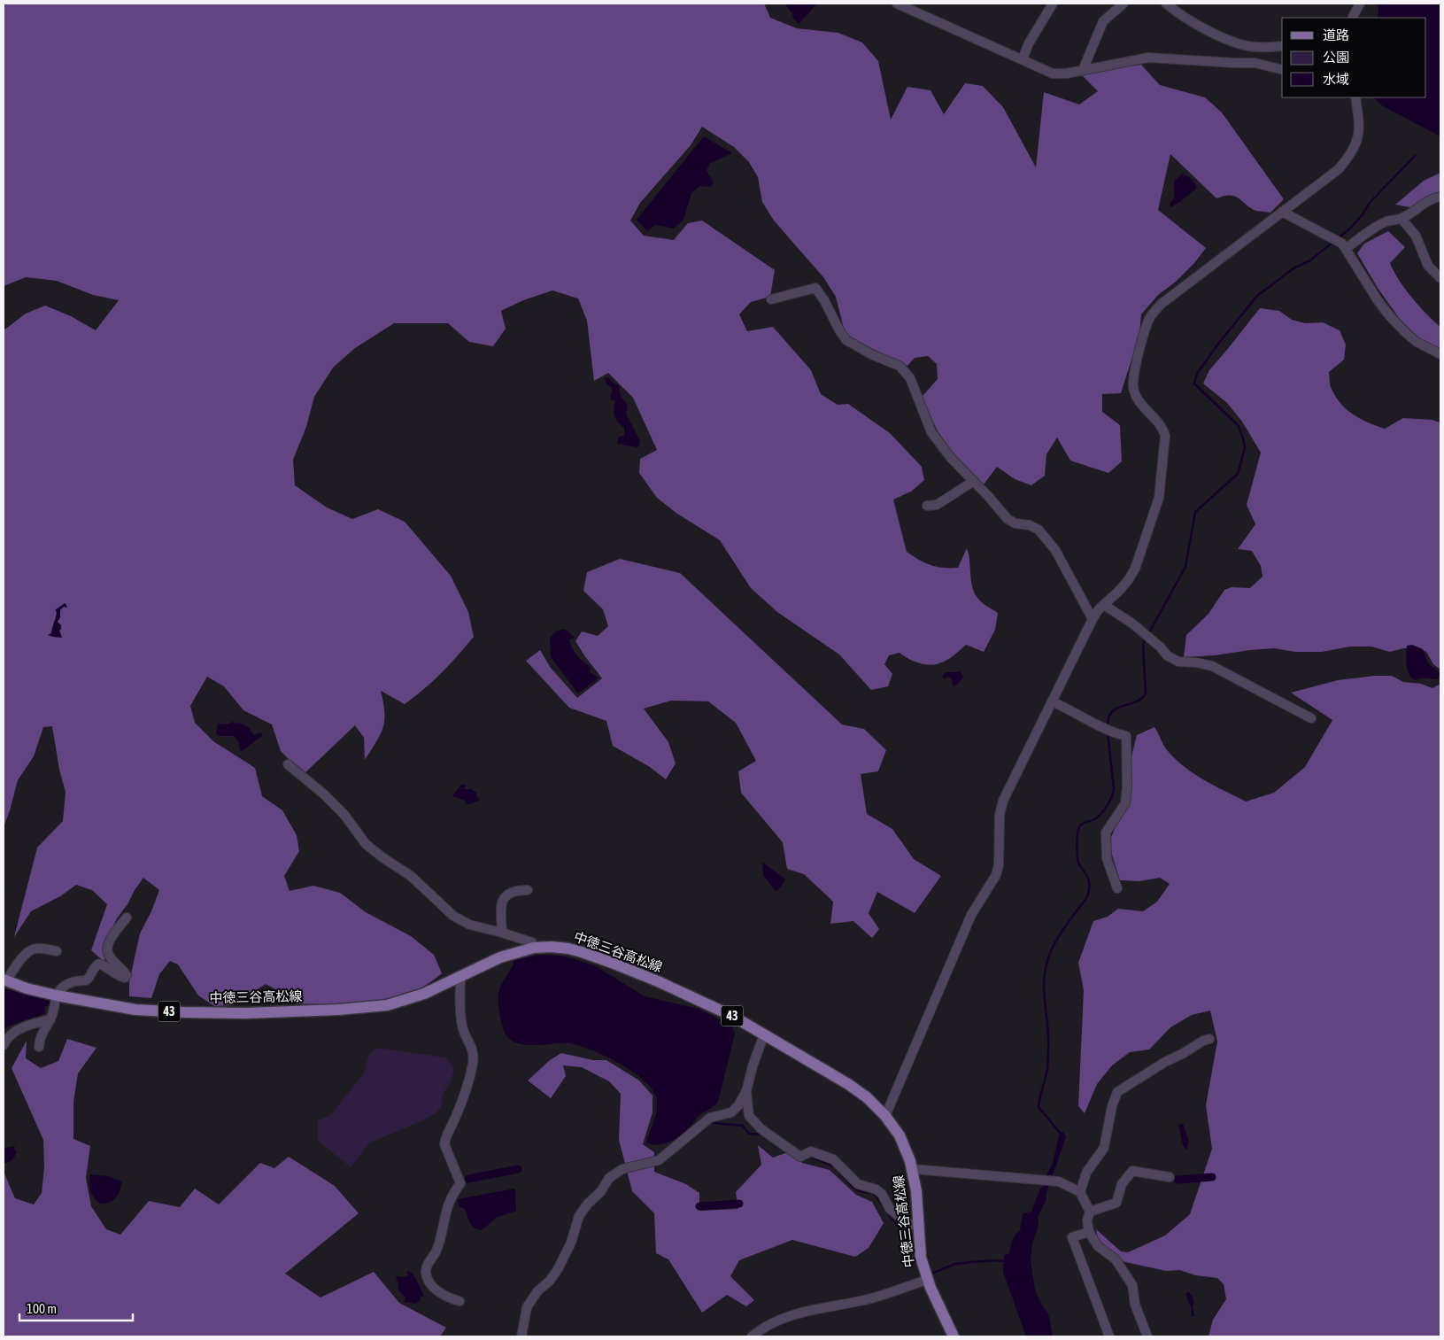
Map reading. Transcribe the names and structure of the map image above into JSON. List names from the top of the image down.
{
  "streets": {
    "main road": ["中徳三谷高松線", "43"]
  },
  "legend": ["道路", "公園", "水域"],
  "scale_bar": "100 m"
}
